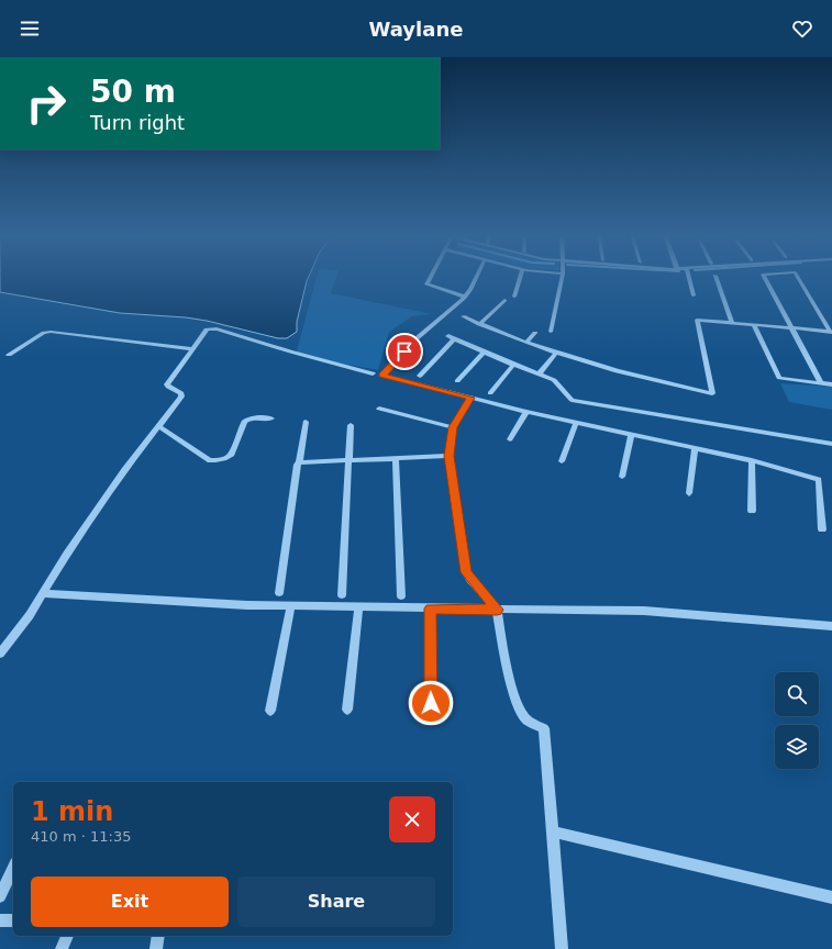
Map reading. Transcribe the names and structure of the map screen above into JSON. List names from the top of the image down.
{
  "page": {
    "header": "Waylane",
    "turn": ["50 m", "Turn right"],
    "heading": ["1 min", "410 m · 11:35"],
    "buttons": ["Exit", "Share"]
  }
}
